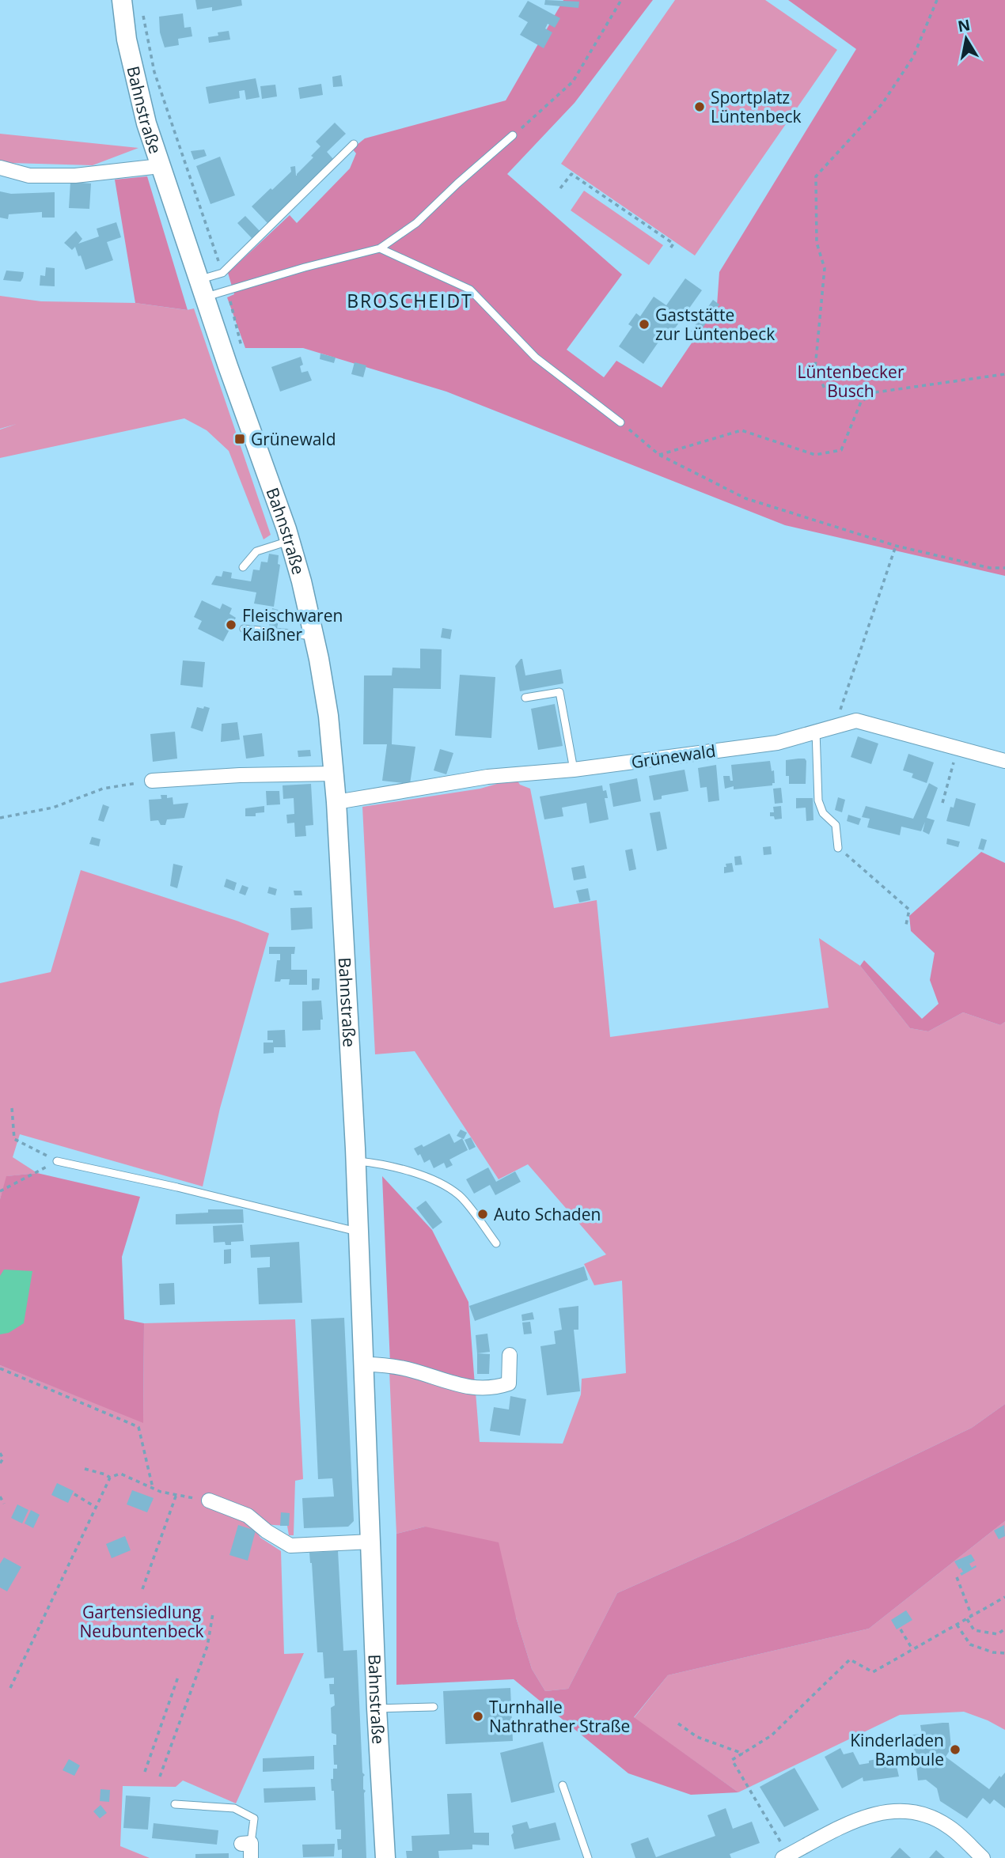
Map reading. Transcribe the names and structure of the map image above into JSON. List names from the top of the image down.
{
  "streets": {
    "main road": ["Bahnstraße"],
    "street": ["Grünewald"]
  },
  "crossings": [
    ["Bahnstraße", "Grünewald"]
  ],
  "districts": ["BROSCHEIDT"],
  "parks": ["Lüntenbecker Busch", "Gartensiedlung Neubuntenbeck"],
  "places": {
    "other": [
      "Sportplatz Lüntenbeck",
      "Gaststätte zur Lüntenbeck",
      "Fleischwaren Kaißner",
      "Auto Schaden",
      "Turnhalle Nathrather Straße",
      "Kinderladen Bambule"
    ],
    "transit": ["Grünewald"]
  },
  "north": "top"
}
